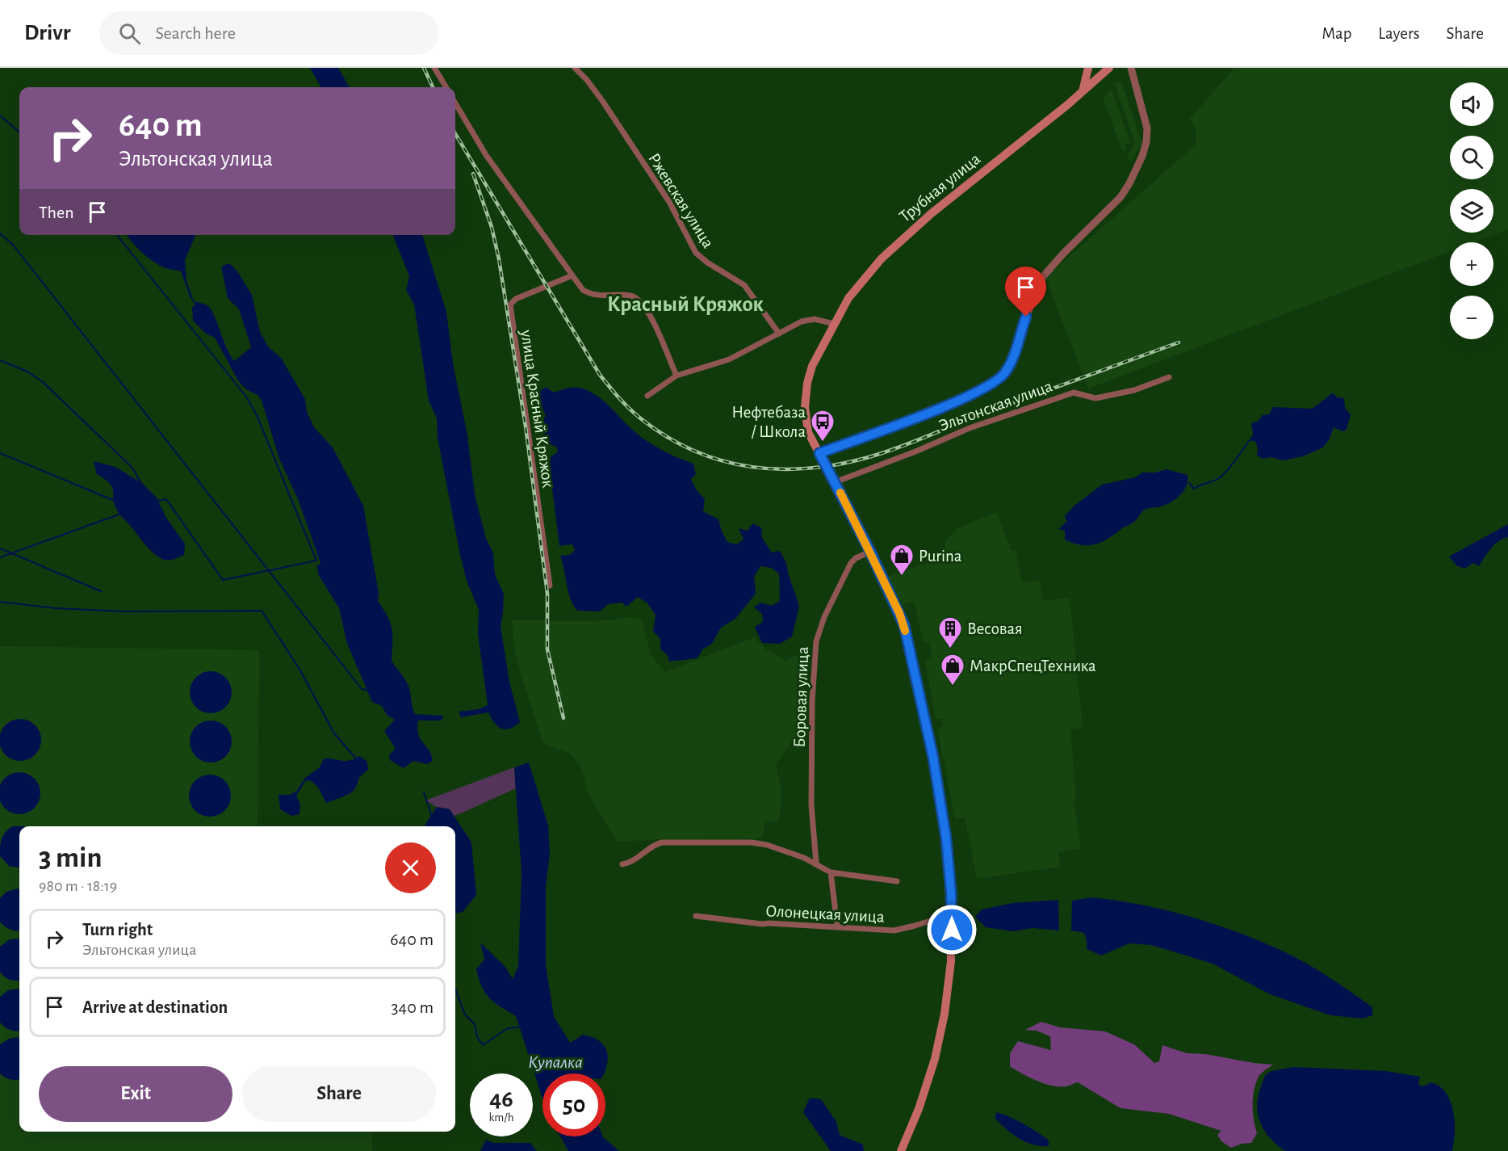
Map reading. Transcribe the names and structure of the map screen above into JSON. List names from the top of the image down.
{
  "streets": {
    "main road": ["Трубная улица"],
    "street": [
      "Ржевская улица",
      "Эльтонская улица",
      "улица Красный Кряжок",
      "Боровая улица",
      "Олонецкая улица"
    ]
  },
  "crossings": [
    ["Трубная улица", "Эльтонская улица"],
    ["Трубная улица", "Боровая улица"],
    ["Трубная улица", "Олонецкая улица"]
  ],
  "districts": ["Красный Кряжок"],
  "water": ["Купалка"],
  "places": {
    "bus stop": ["Нефтебаза / Школа"],
    "shop": ["Purina", "МакрСпецТехника"],
    "building": ["Весовая"]
  },
  "page": {
    "header": "Drivr",
    "search": "Search here",
    "nav": ["Map", "Layers", "Share"],
    "map_buttons": ["+", "−"],
    "turn": ["640 m", "Эльтонская улица"],
    "then": "Then",
    "heading": ["3 min", "980 m · 18:19"],
    "list": [
      {
        "name": "Turn right",
        "note": "Эльтонская улица",
        "value": "640 m"
      },
      {
        "name": "Arrive at destination",
        "value": "340 m"
      }
    ],
    "buttons": ["Exit", "Share"],
    "speed": "46 km/h",
    "limit": "50"
  }
}
